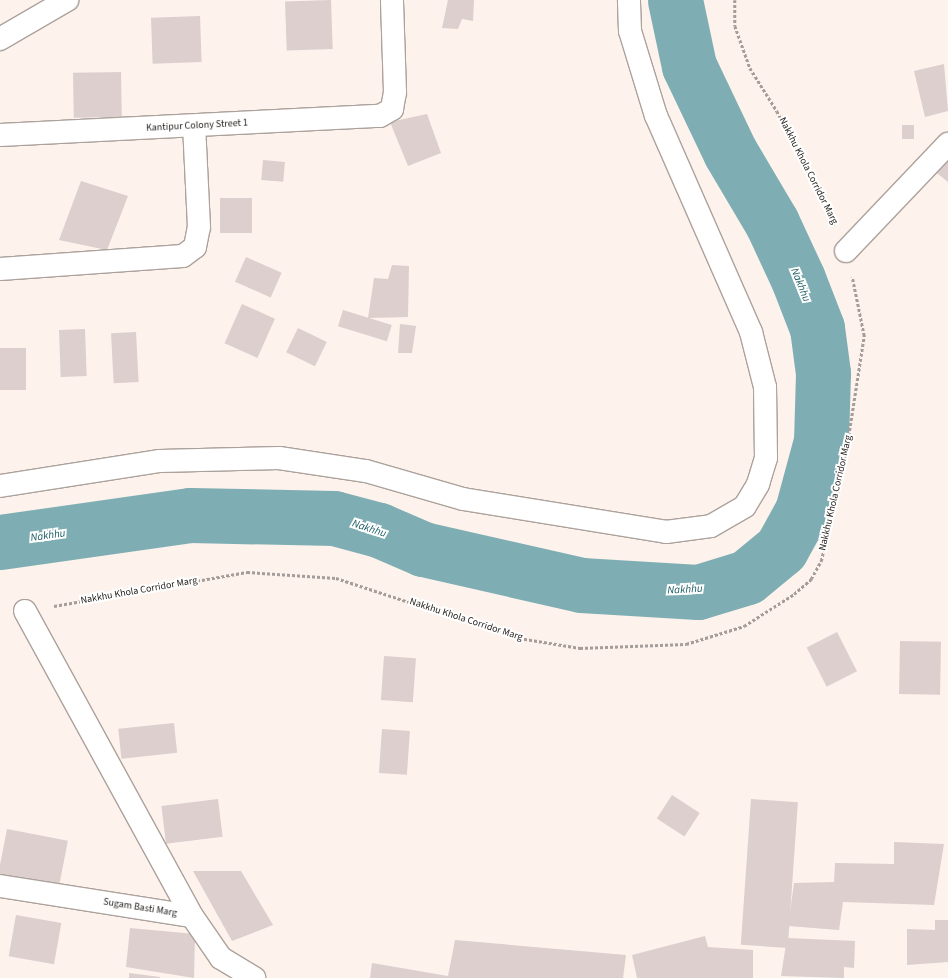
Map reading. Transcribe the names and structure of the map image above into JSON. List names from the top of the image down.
{
  "streets": {
    "street": ["Kantipur Colony Street 1", "Sugam Basti Marg"],
    "path": ["Nakkhu Khola Corridor Marg"]
  },
  "water": ["Nakhhu"]
}
